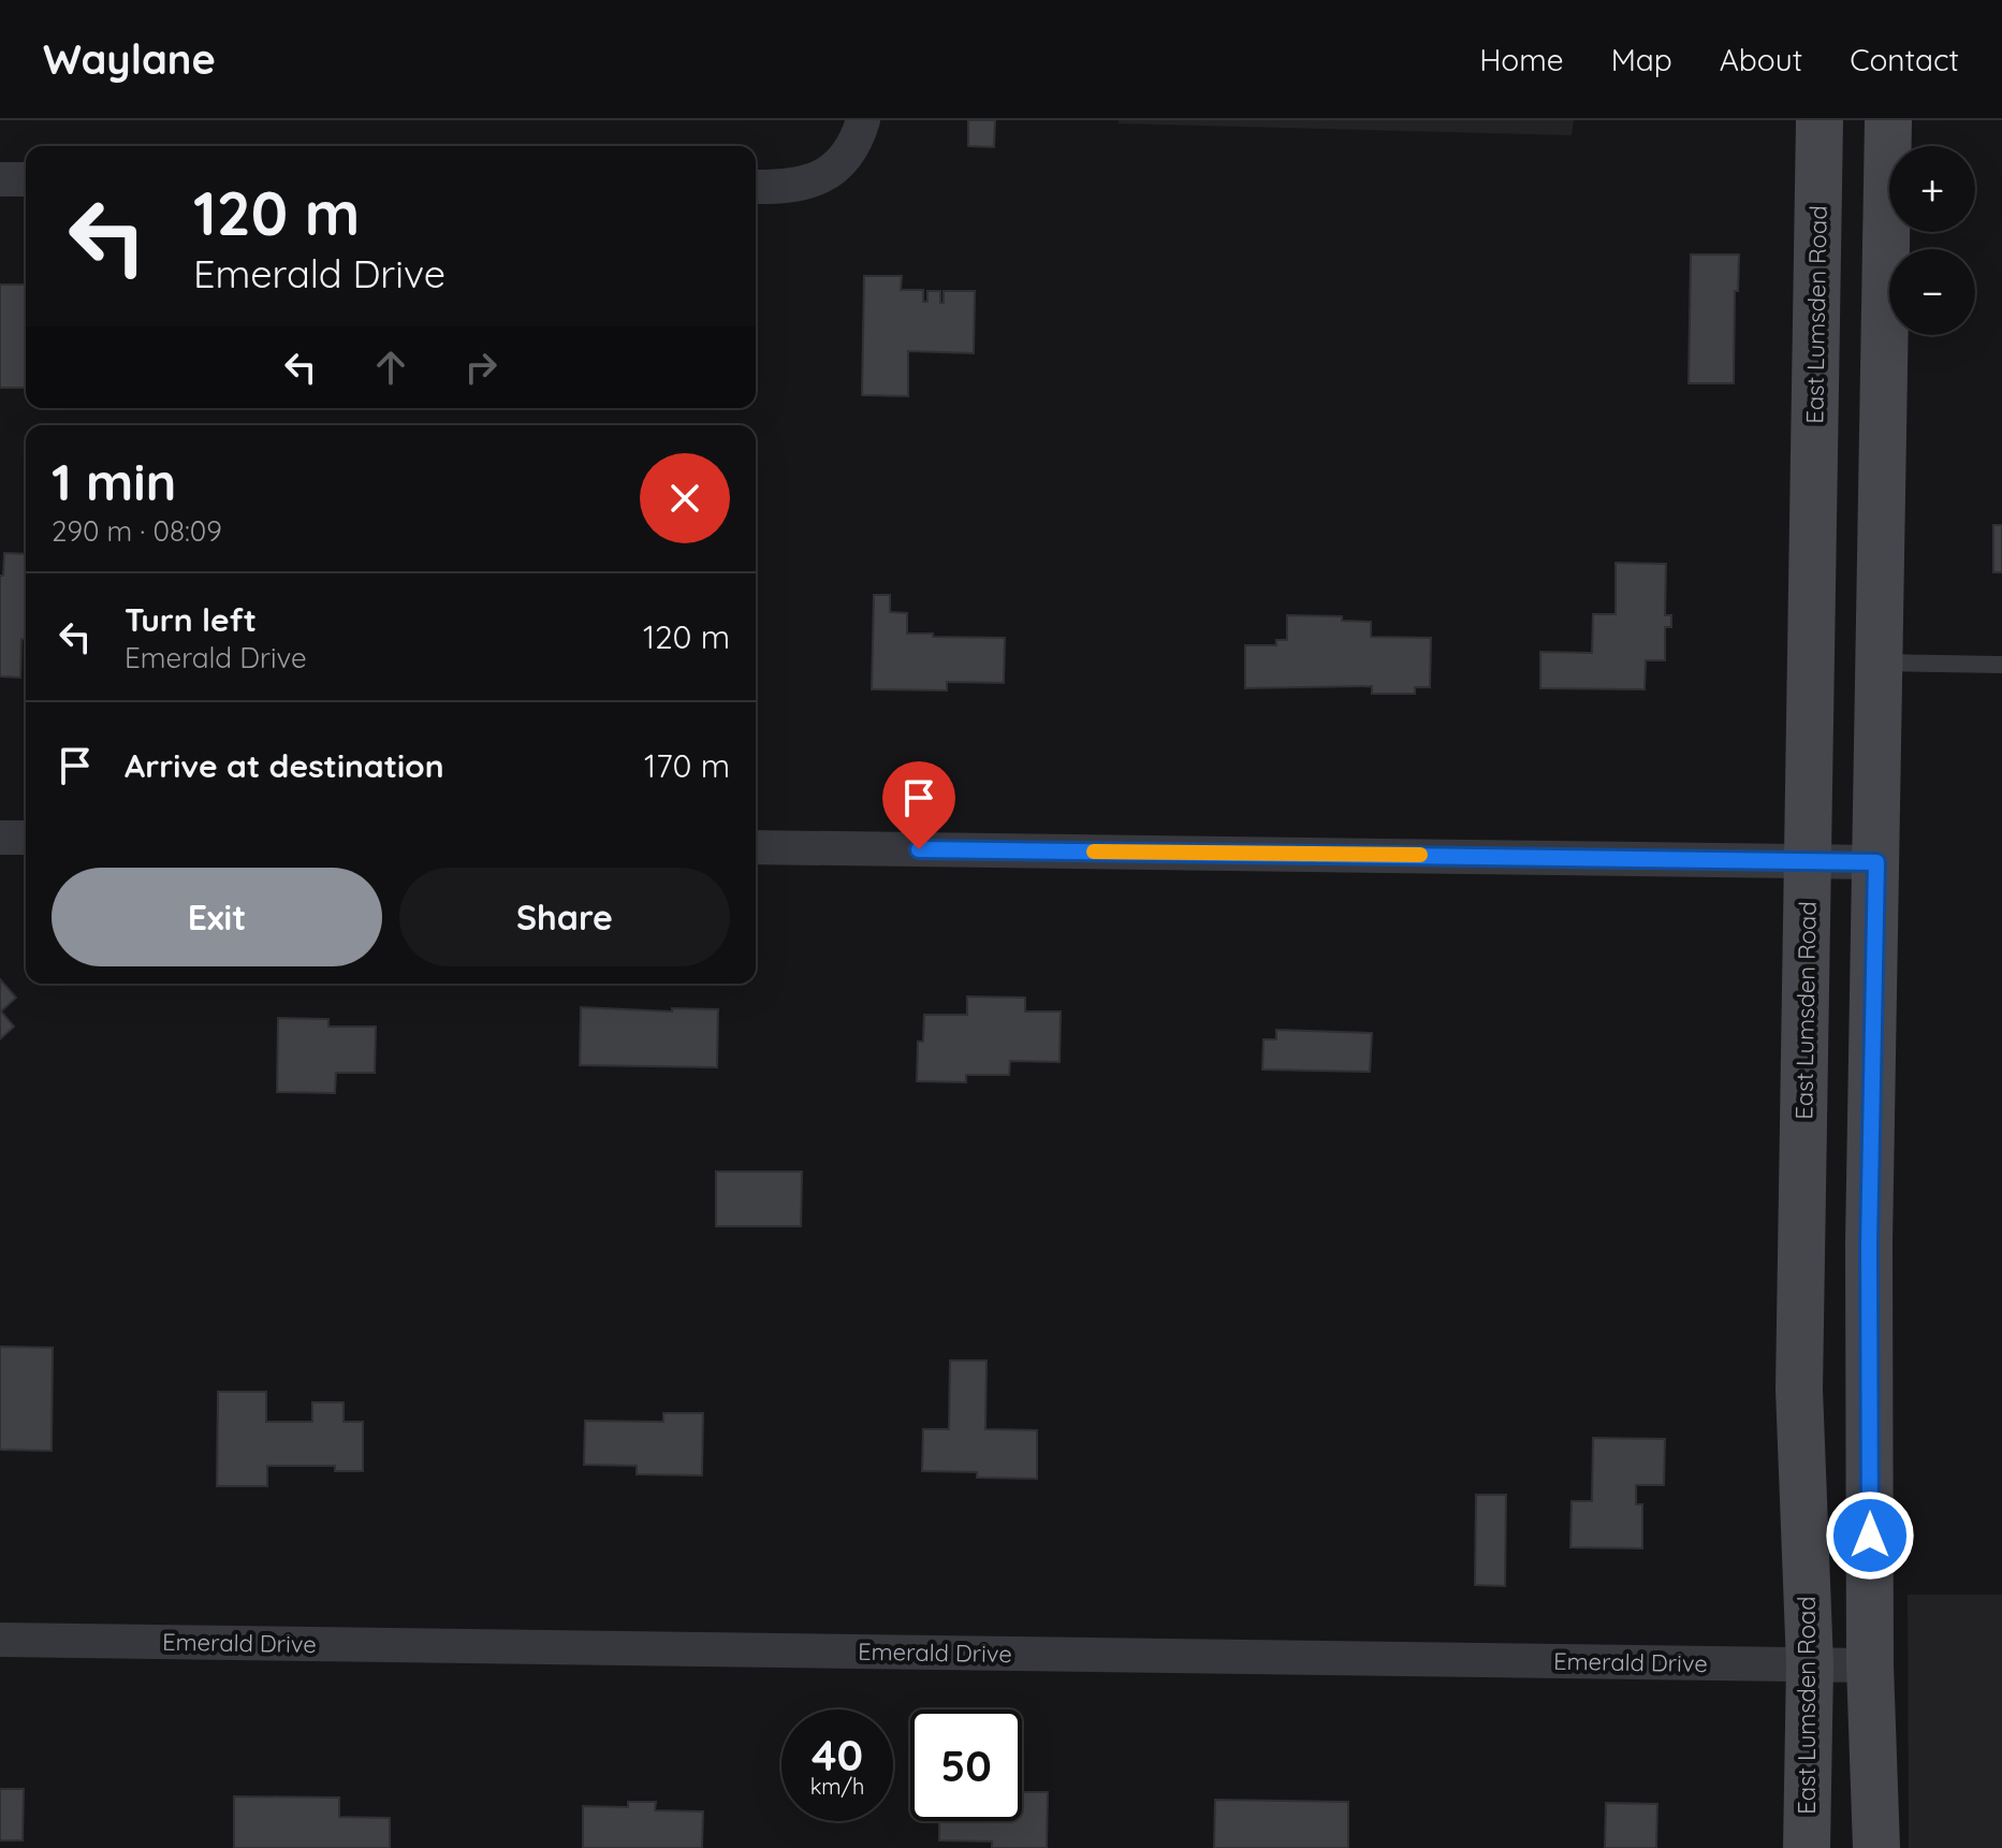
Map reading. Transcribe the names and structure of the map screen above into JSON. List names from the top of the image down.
{
  "streets": {
    "main road": ["East Lumsden Road"],
    "street": ["Emerald Drive"]
  },
  "crossings": [
    ["East Lumsden Road", "Emerald Drive"]
  ],
  "page": {
    "header": "Waylane",
    "nav": [
      "Home",
      "Map",
      "About",
      "Contact"
    ],
    "map_buttons": ["+", "−"],
    "turn": ["120 m", "Emerald Drive"],
    "heading": ["1 min", "290 m · 08:09"],
    "list": [
      {
        "name": "Turn left",
        "note": "Emerald Drive",
        "value": "120 m"
      },
      {
        "name": "Arrive at destination",
        "value": "170 m"
      }
    ],
    "buttons": ["Exit", "Share"],
    "speed": "40 km/h",
    "limit": "50"
  }
}
